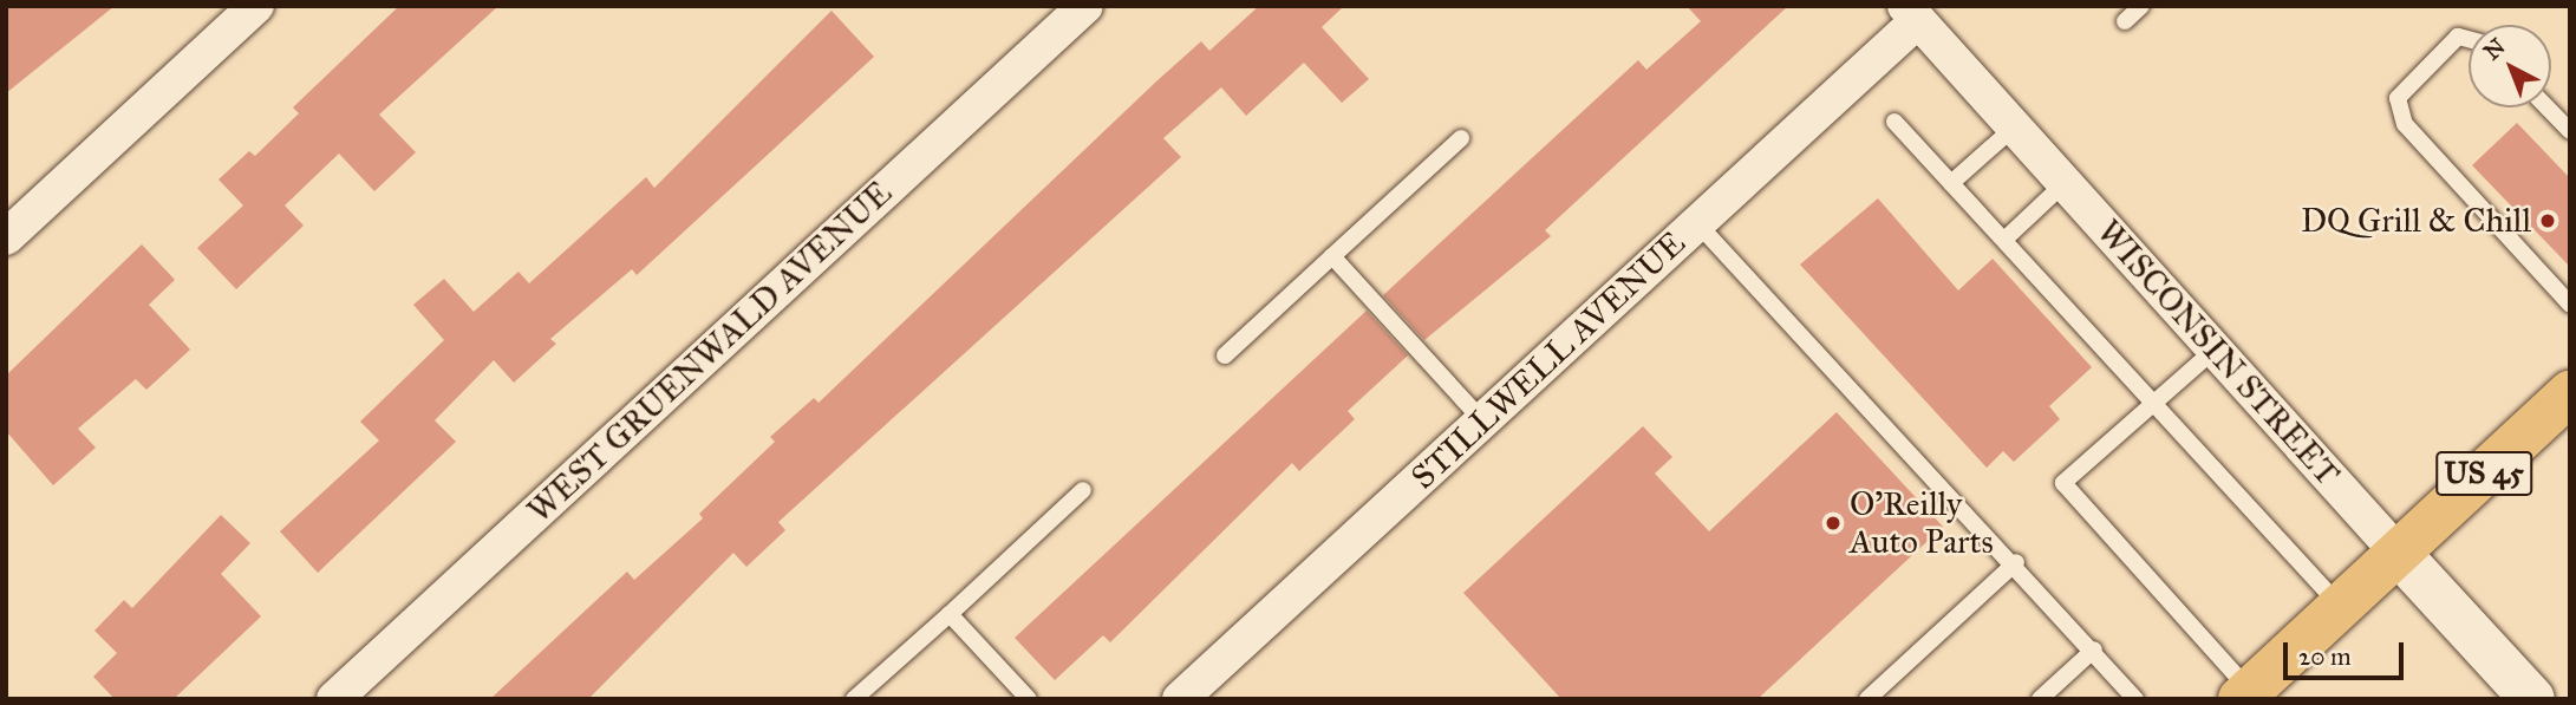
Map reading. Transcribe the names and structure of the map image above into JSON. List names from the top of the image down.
{
  "streets": {
    "main road": ["US 45"],
    "street": ["WEST GRUENWALD AVENUE", "WISCONSIN STREET", "STILLWELL AVENUE"]
  },
  "crossings": [
    ["WISCONSIN STREET", "STILLWELL AVENUE"],
    ["WISCONSIN STREET", "US 45"]
  ],
  "places": ["DQ Grill & Chill", "O'Reilly Auto Parts"],
  "scale_bar": "20 m",
  "north": "top left"
}
